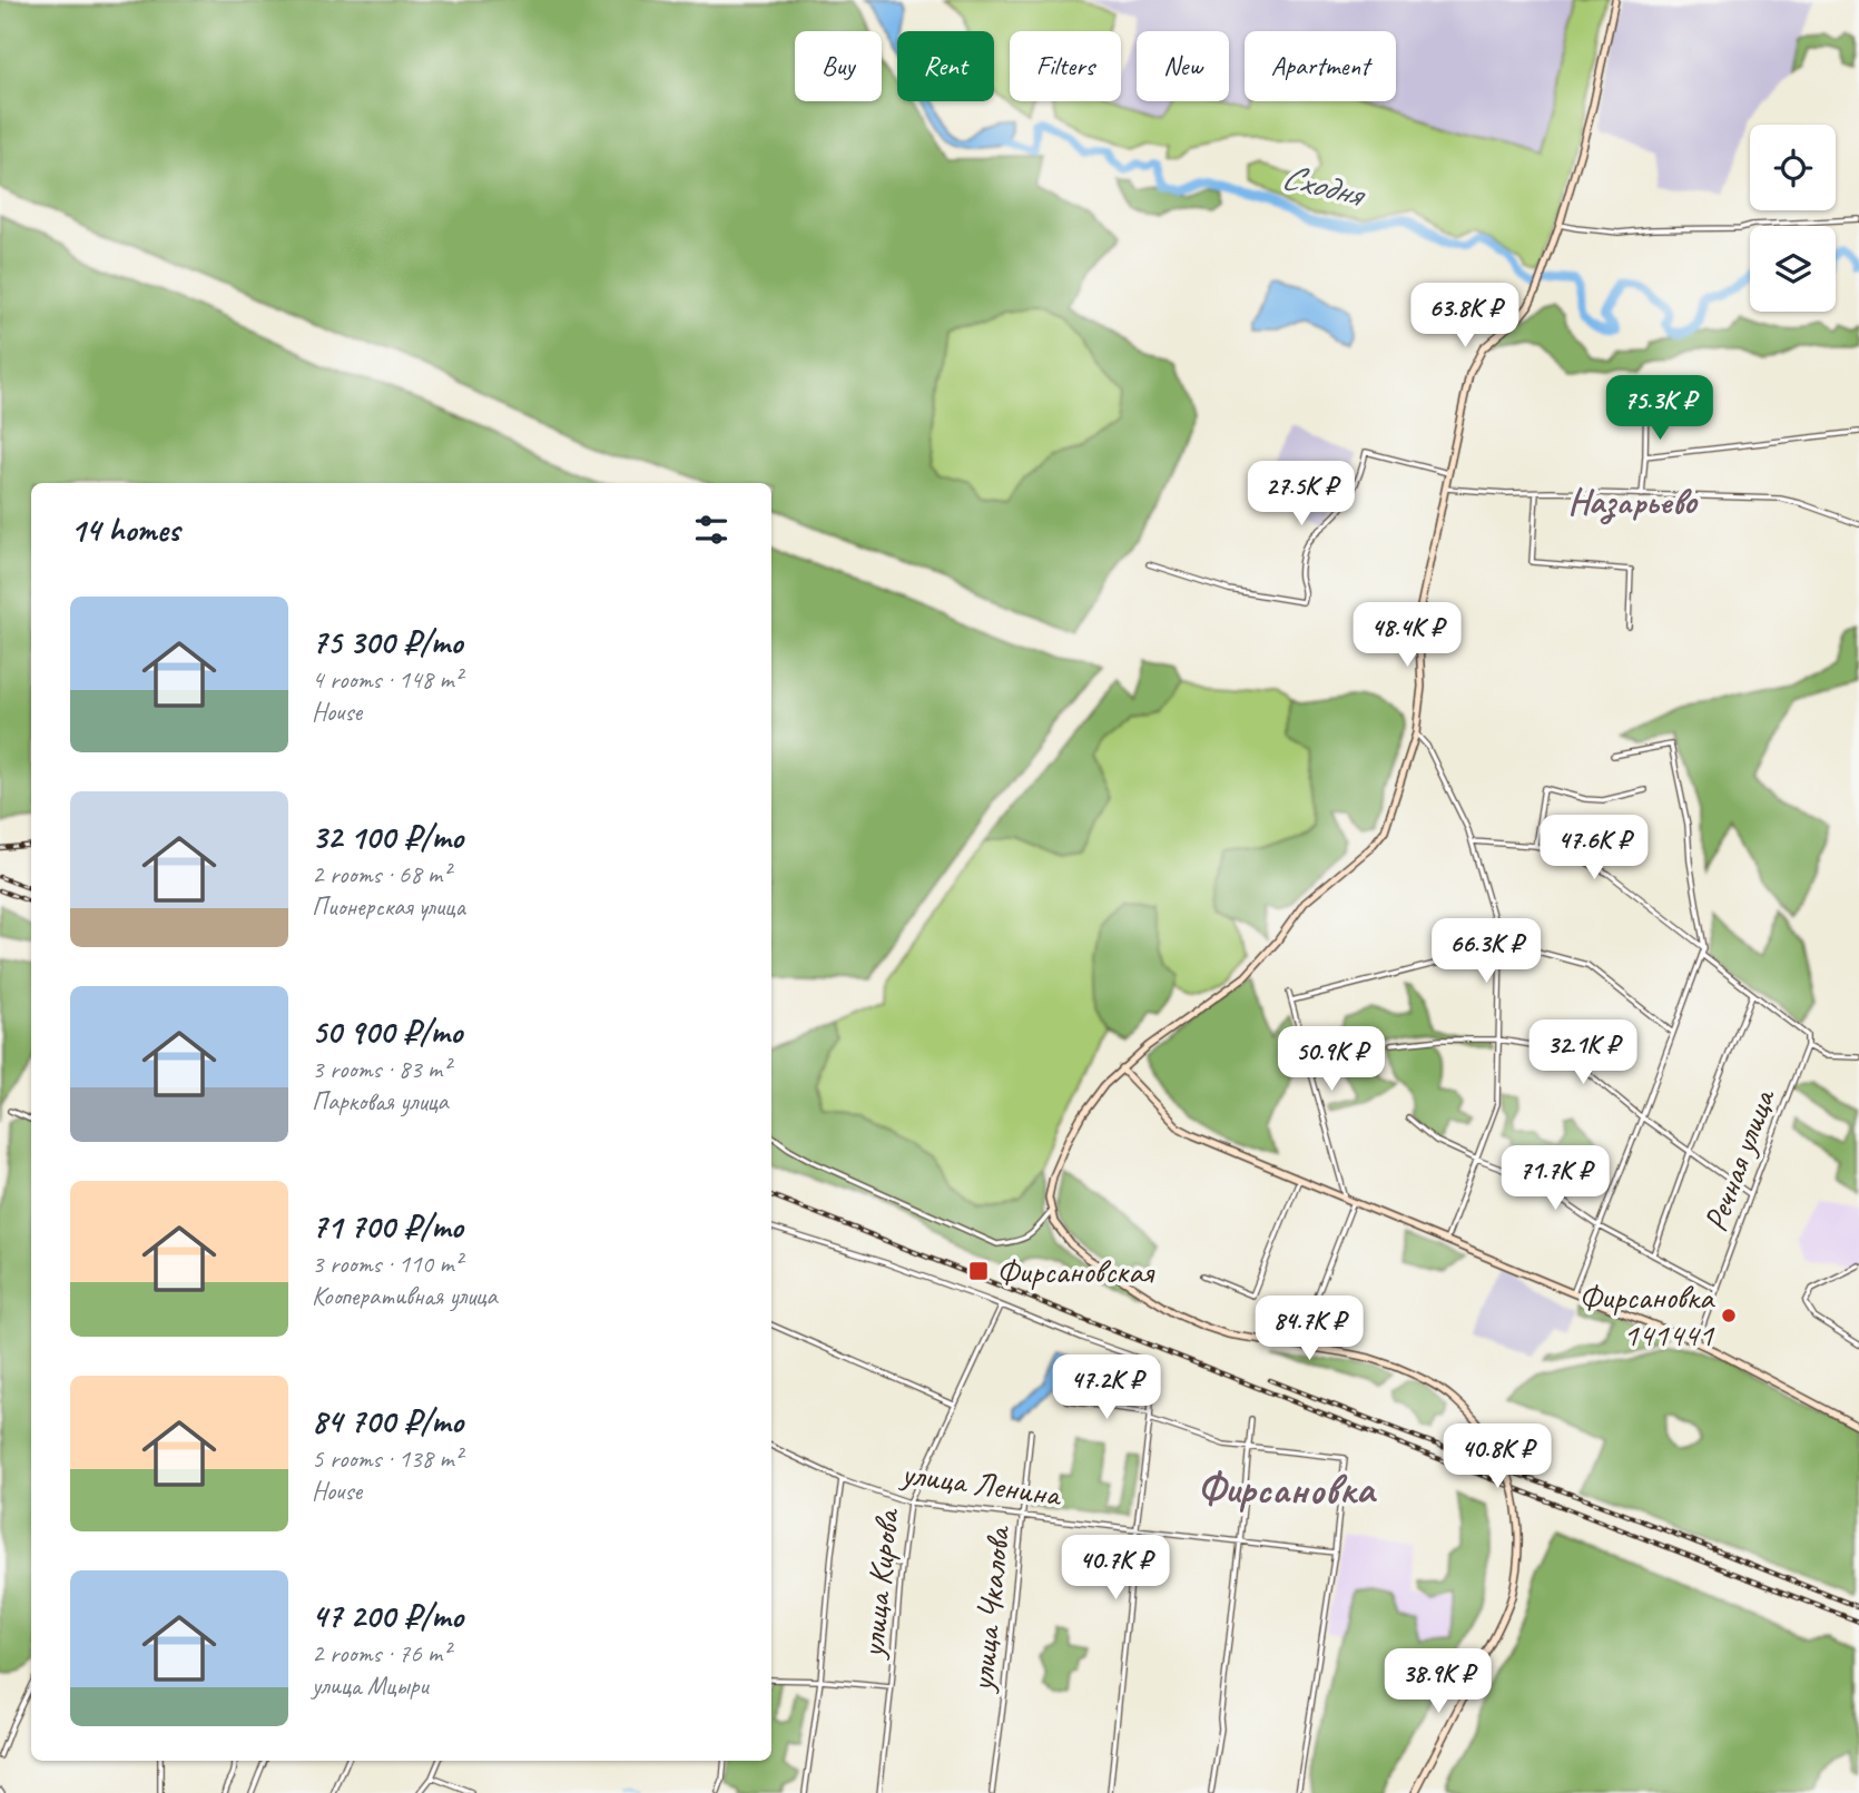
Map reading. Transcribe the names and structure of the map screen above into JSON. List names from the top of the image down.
{
  "streets": {
    "street": [
      "Речная улица",
      "улица Ленина",
      "улица Кирова",
      "улица Чкалова"
    ]
  },
  "crossings": [
    ["улица Ленина", "улица Кирова"],
    ["улица Ленина", "улица Чкалова"]
  ],
  "districts": ["Назарьево", "Фирсановка"],
  "water": ["Сходня"],
  "places": {
    "transit": ["Фирсановская"],
    "other": ["Фирсановка 141441"]
  },
  "page": {
    "chip": [
      "Buy",
      "Rent",
      "Filters",
      "New",
      "Apartment"
    ],
    "price": [
      "63.8K ₽",
      "75.3K ₽",
      "27.5K ₽",
      "48.4K ₽",
      "47.6K ₽",
      "66.3K ₽",
      "32.1K ₽",
      "50.9K ₽",
      "71.7K ₽",
      "84.7K ₽",
      "47.2K ₽",
      "40.8K ₽",
      "40.7K ₽",
      "38.9K ₽"
    ],
    "heading": "14 homes",
    "list": [
      {
        "name": "75 300 ₽/mo",
        "note": "4 rooms · 148 m² · House"
      },
      {
        "name": "32 100 ₽/mo",
        "note": "2 rooms · 68 m² · Пионерская улица"
      },
      {
        "name": "50 900 ₽/mo",
        "note": "3 rooms · 83 m² · Парковая улица"
      },
      {
        "name": "71 700 ₽/mo",
        "note": "3 rooms · 110 m² · Кооперативная улица"
      },
      {
        "name": "84 700 ₽/mo",
        "note": "5 rooms · 138 m² · House"
      },
      {
        "name": "47 200 ₽/mo",
        "note": "2 rooms · 76 m² · улица Мцыри"
      }
    ]
  }
}
